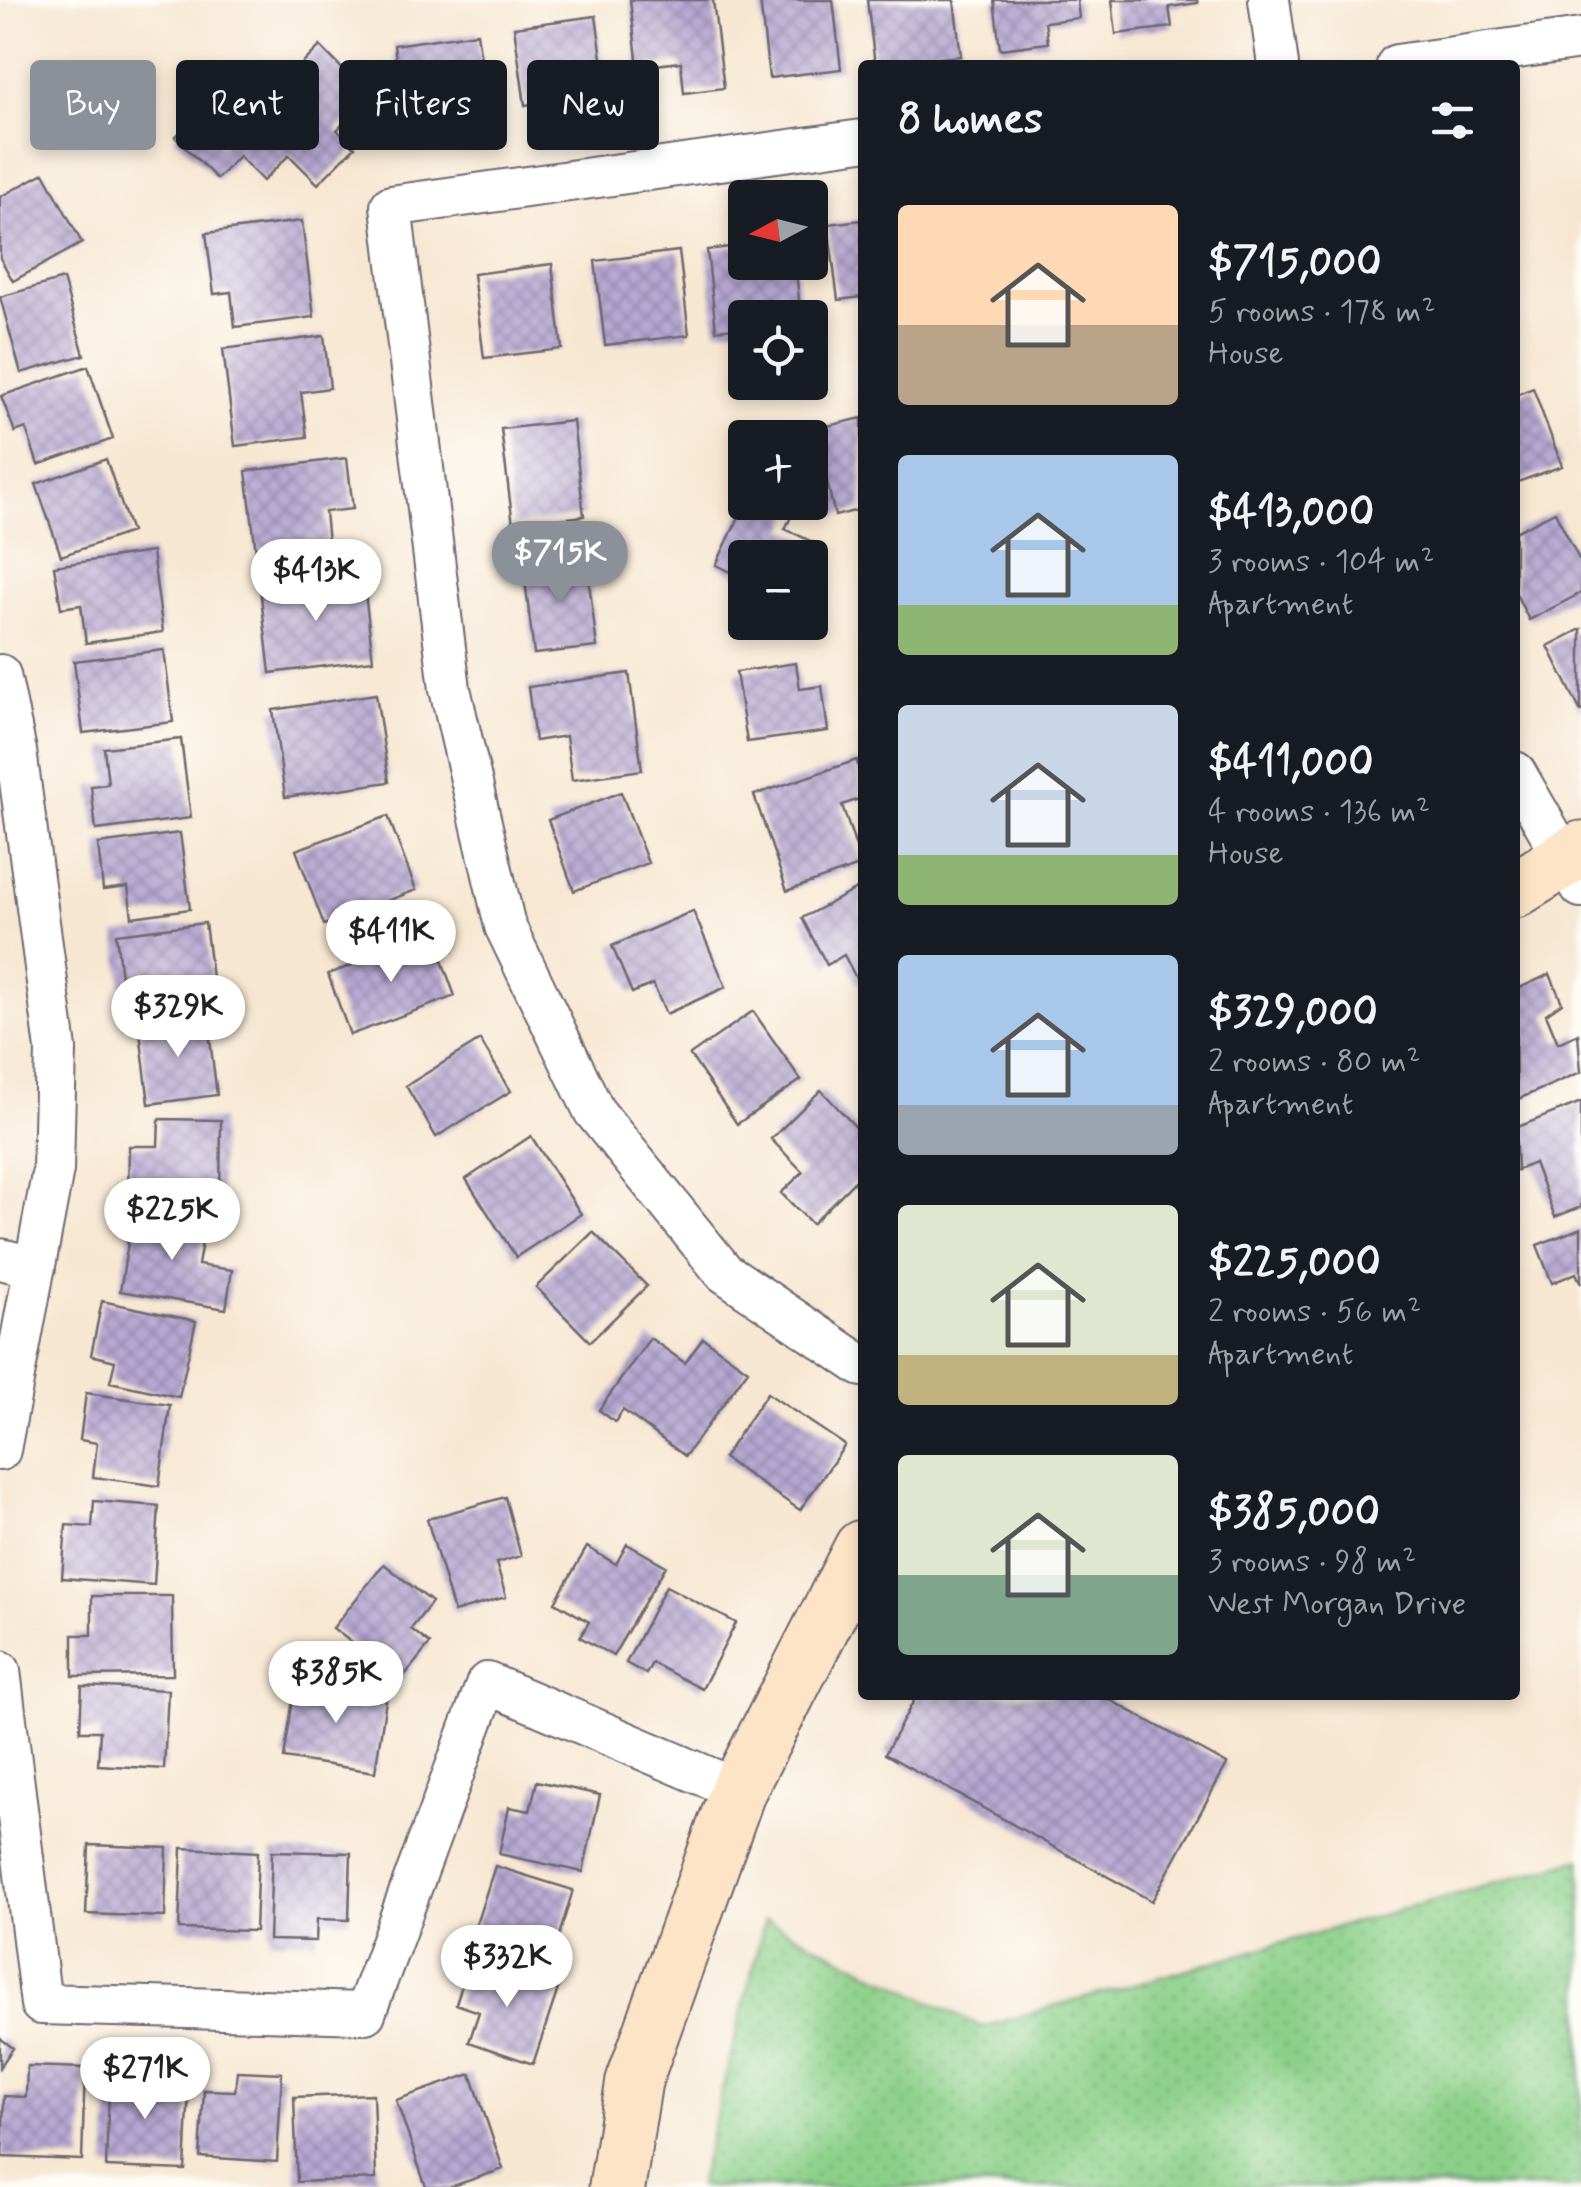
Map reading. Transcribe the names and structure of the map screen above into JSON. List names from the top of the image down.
{
  "north": "left",
  "page": {
    "chip": [
      "Buy",
      "Rent",
      "Filters",
      "New"
    ],
    "heading": "8 homes",
    "map_buttons": ["+", "−"],
    "list": [
      {
        "name": "$715,000",
        "note": "5 rooms · 178 m² · House"
      },
      {
        "name": "$413,000",
        "note": "3 rooms · 104 m² · Apartment"
      },
      {
        "name": "$411,000",
        "note": "4 rooms · 136 m² · House"
      },
      {
        "name": "$329,000",
        "note": "2 rooms · 80 m² · Apartment"
      },
      {
        "name": "$225,000",
        "note": "2 rooms · 56 m² · Apartment"
      },
      {
        "name": "$385,000",
        "note": "3 rooms · 98 m² · West Morgan Drive"
      }
    ],
    "price": [
      "$715K",
      "$413K",
      "$411K",
      "$329K",
      "$225K",
      "$385K",
      "$332K",
      "$271K"
    ]
  }
}
